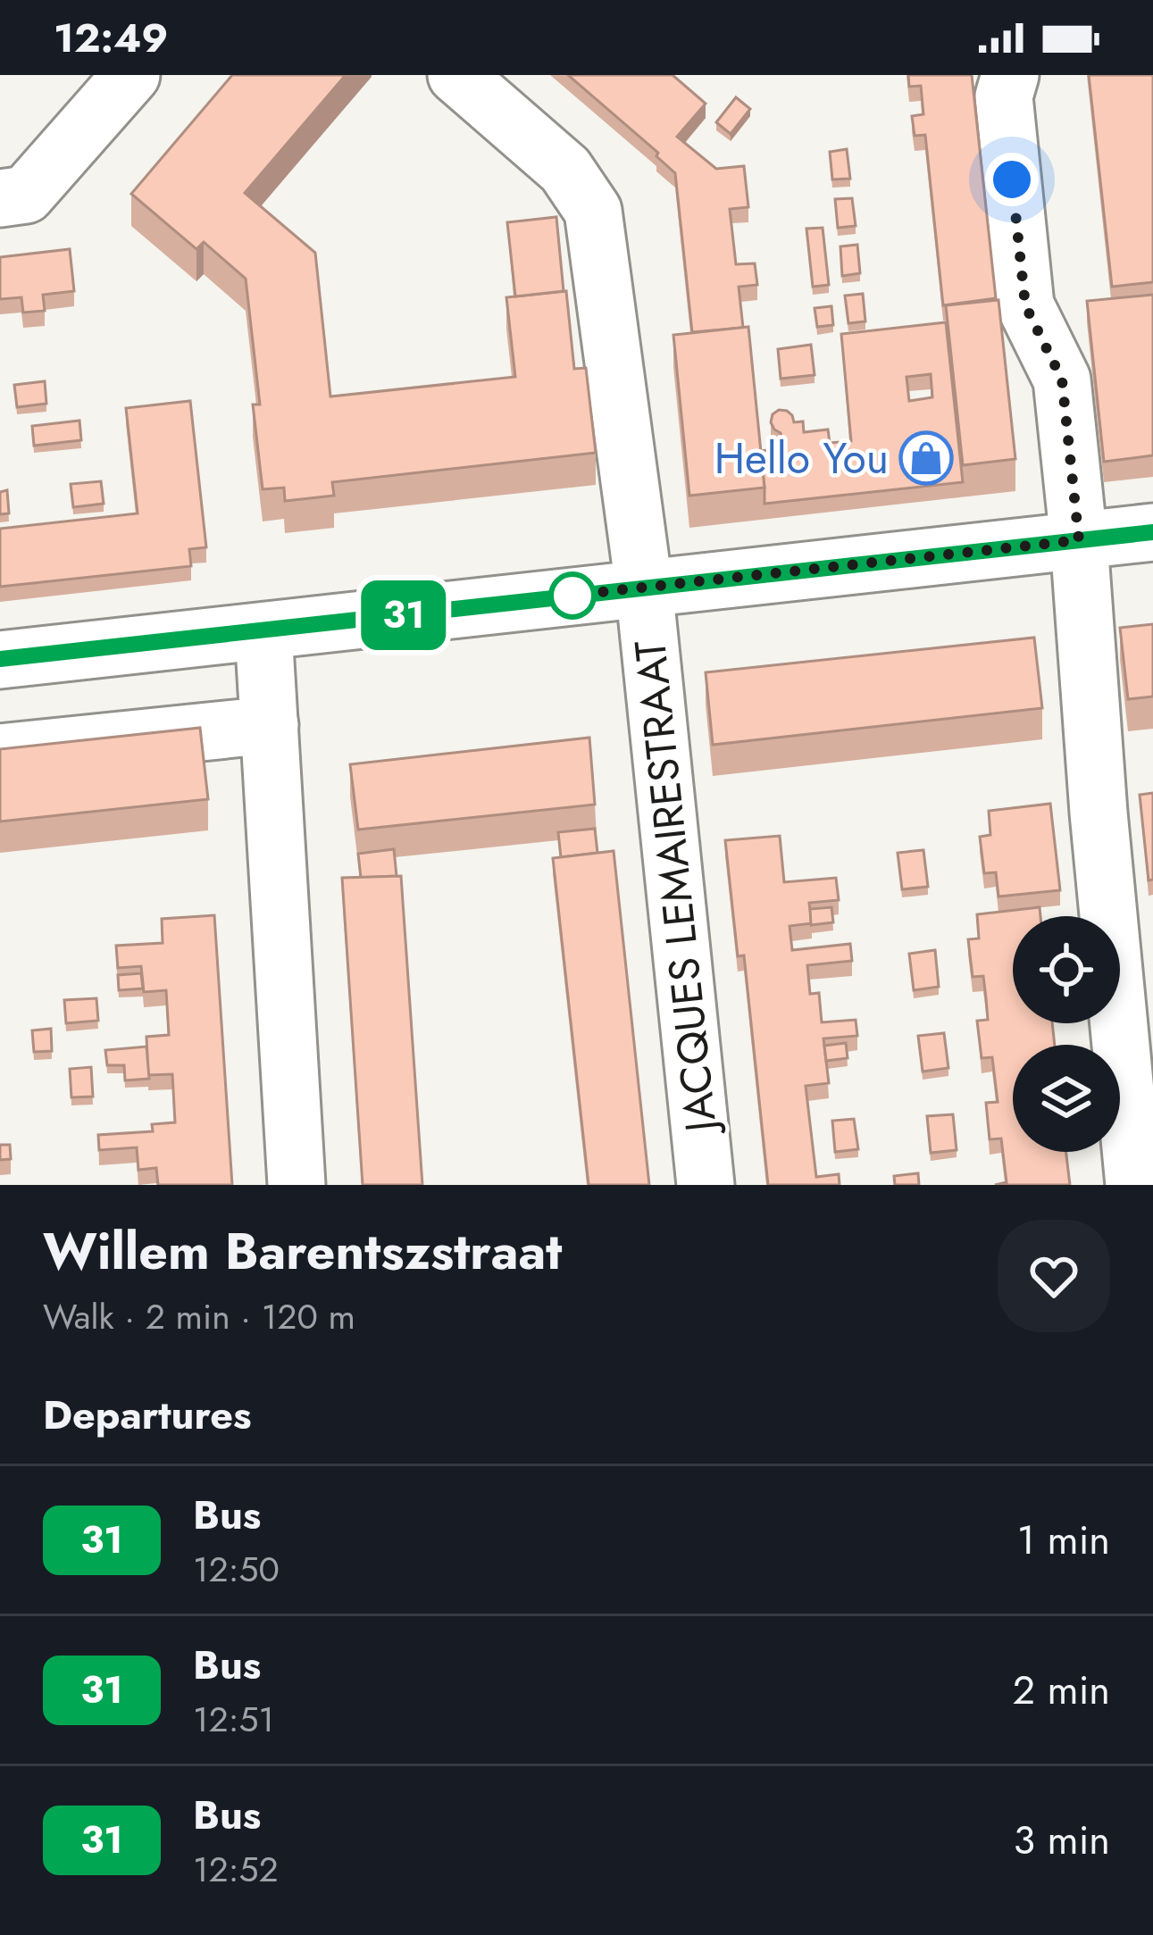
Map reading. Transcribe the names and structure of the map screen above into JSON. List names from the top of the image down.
{
  "streets": {
    "street": ["JACQUES LEMAIRESTRAAT"]
  },
  "places": {
    "shop": ["Hello You"]
  },
  "lines": ["bus line 31"],
  "page": {
    "status": "12:49",
    "on_map": "31",
    "heading": [
      ["Willem Barentszstraat", "Walk · 2 min · 120 m"],
      "Departures"
    ],
    "list": [
      {
        "mark": "31",
        "name": "Bus",
        "note": "12:50",
        "value": "1 min"
      },
      {
        "mark": "31",
        "name": "Bus",
        "note": "12:51",
        "value": "2 min"
      },
      {
        "mark": "31",
        "name": "Bus",
        "note": "12:52",
        "value": "3 min"
      }
    ]
  }
}
